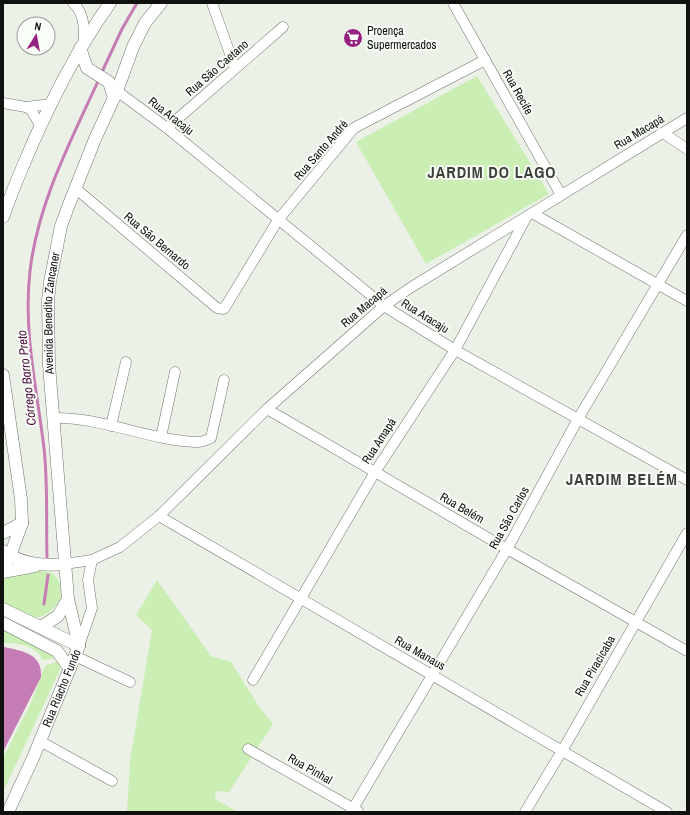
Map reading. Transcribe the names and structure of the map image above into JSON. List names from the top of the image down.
{
  "streets": {
    "main road": ["Avenida Benedito Zancaner", "Rua Riacho Fundo"],
    "street": [
      "Rua São Caetano",
      "Rua Recife",
      "Rua Aracaju",
      "Rua Macapá",
      "Rua Santo André",
      "Rua São Bernardo",
      "Rua Amapá",
      "Rua Belém",
      "Rua São Carlos",
      "Rua Manaus",
      "Rua Piracicaba",
      "Rua Pinhal"
    ]
  },
  "crossings": [
    ["Rua São Caetano", "Rua Aracaju"],
    ["Rua Recife", "Rua Macapá"],
    ["Rua Recife", "Rua Santo André"],
    ["Rua Aracaju", "Rua Macapá"],
    ["Rua Aracaju", "Rua Santo André"],
    ["Rua Aracaju", "Avenida Benedito Zancaner"],
    ["Rua Aracaju", "Rua Amapá"],
    ["Rua Aracaju", "Rua São Carlos"],
    ["Rua Macapá", "Avenida Benedito Zancaner"],
    ["Rua Macapá", "Rua Amapá"],
    ["Rua Macapá", "Rua Belém"],
    ["Rua Macapá", "Rua Manaus"],
    ["Rua Macapá", "Rua Riacho Fundo"],
    ["Rua Santo André", "Rua São Bernardo"],
    ["Rua São Bernardo", "Avenida Benedito Zancaner"],
    ["Avenida Benedito Zancaner", "Rua Riacho Fundo"],
    ["Rua Amapá", "Rua Belém"],
    ["Rua Amapá", "Rua Manaus"],
    ["Rua Belém", "Rua São Carlos"],
    ["Rua Belém", "Rua Piracicaba"],
    ["Rua São Carlos", "Rua Manaus"],
    ["Rua São Carlos", "Rua Pinhal"],
    ["Rua Manaus", "Rua Piracicaba"]
  ],
  "districts": ["JARDIM DO LAGO", "JARDIM BELÉM"],
  "water": ["Córrego Barro Preto"],
  "places": {
    "supermarket": ["Proença Supermercados"]
  },
  "north": "top"
}
